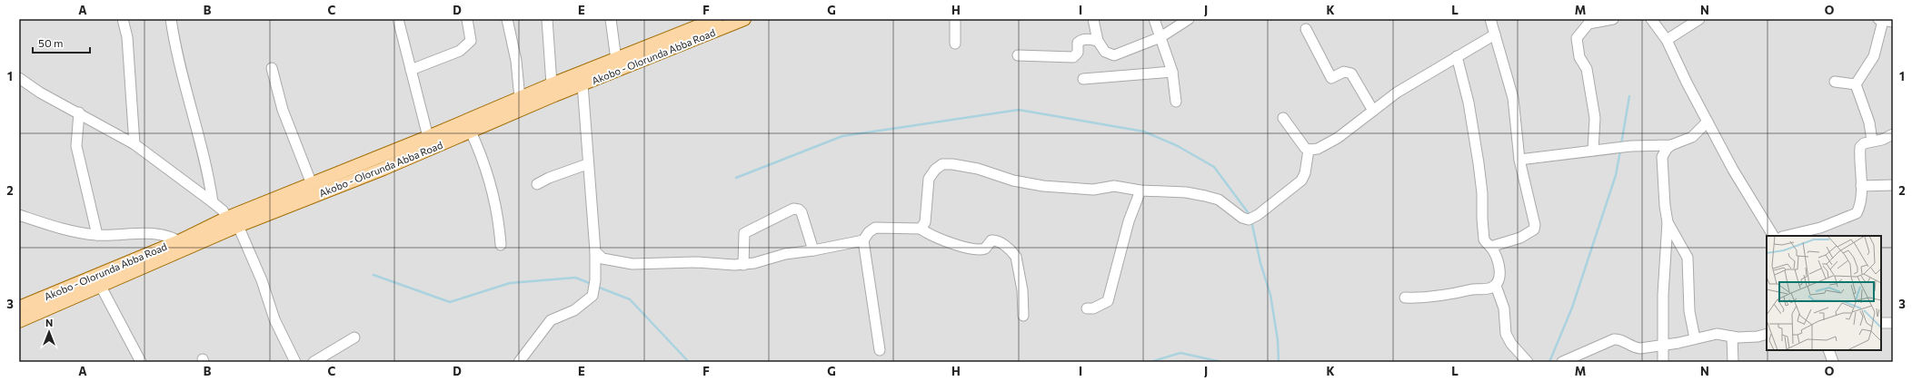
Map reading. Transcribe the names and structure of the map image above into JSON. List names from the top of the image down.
{
  "streets": {
    "main road": ["Akobo - Olorunda Abba Road"]
  },
  "scale_bar": "50 m",
  "north": "top",
  "grid": {
    "columns": [
      "A",
      "B",
      "C",
      "D",
      "E",
      "F",
      "G",
      "H",
      "I",
      "J",
      "K",
      "L",
      "M",
      "N",
      "O"
    ],
    "rows": ["1", "2", "3"]
  }
}
